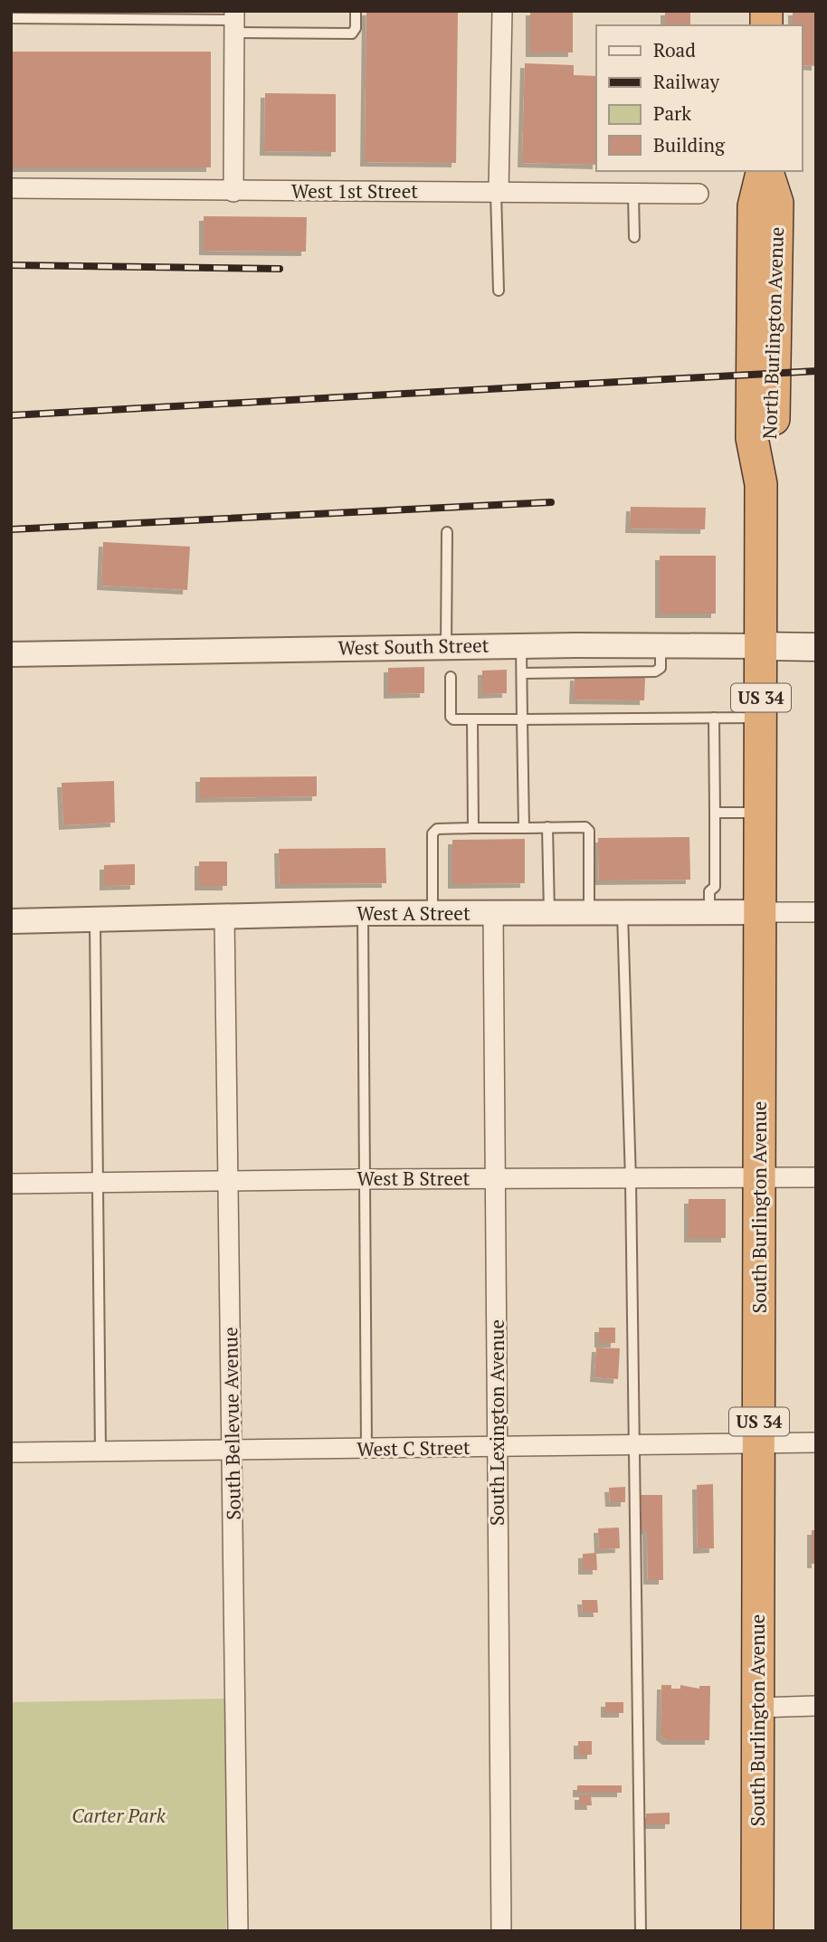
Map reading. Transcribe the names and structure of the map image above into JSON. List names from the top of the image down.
{
  "streets": {
    "highway": ["North Burlington Avenue", "US 34", "South Burlington Avenue"],
    "main road": ["West South Street"],
    "street": [
      "West 1st Street",
      "West A Street",
      "West B Street",
      "South Lexington Avenue",
      "South Bellevue Avenue",
      "West C Street"
    ]
  },
  "crossings": [
    ["North Burlington Avenue", "South Burlington Avenue"],
    ["West South Street", "South Burlington Avenue"],
    ["West A Street", "South Burlington Avenue"],
    ["West A Street", "South Lexington Avenue"],
    ["West A Street", "South Bellevue Avenue"],
    ["West B Street", "South Burlington Avenue"],
    ["West B Street", "South Lexington Avenue"],
    ["West B Street", "South Bellevue Avenue"],
    ["South Burlington Avenue", "West C Street"],
    ["South Lexington Avenue", "West C Street"],
    ["South Bellevue Avenue", "West C Street"]
  ],
  "parks": ["Carter Park"],
  "legend": [
    "Road",
    "Railway",
    "Park",
    "Building"
  ]
}
